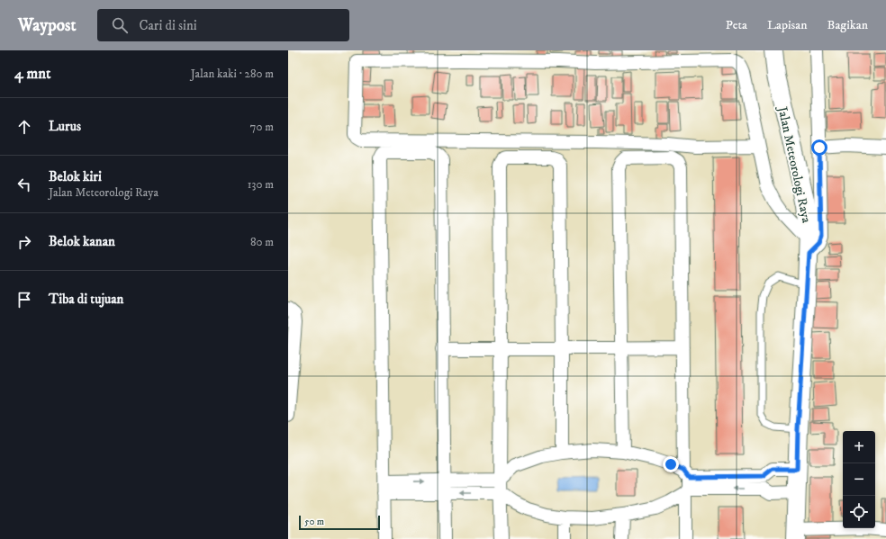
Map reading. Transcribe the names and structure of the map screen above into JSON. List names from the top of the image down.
{
  "streets": {
    "main road": ["Jalan Meteorologi Raya"]
  },
  "scale_bar": "50 m",
  "page": {
    "header": "Waypost",
    "search": "Cari di sini",
    "nav": ["Peta", "Lapisan", "Bagikan"],
    "heading": ["4 mnt", "Jalan kaki · 280 m"],
    "list": [
      ["Lurus", "70 m"],
      ["Belok kiri", "Jalan Meteorologi Raya", "130 m"],
      ["Belok kanan", "80 m"],
      "Tiba di tujuan"
    ],
    "map_buttons": ["+", "−"],
    "scale": "50 m"
  }
}
